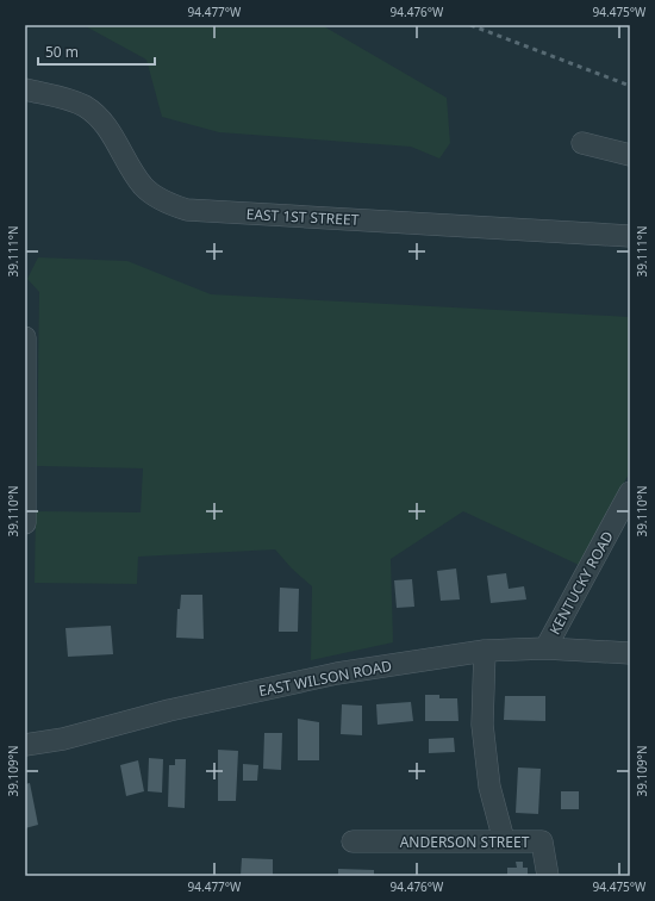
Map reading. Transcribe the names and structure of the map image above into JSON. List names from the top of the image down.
{
  "streets": {
    "street": [
      "EAST 1ST STREET",
      "KENTUCKY ROAD",
      "EAST WILSON ROAD",
      "ANDERSON STREET"
    ]
  },
  "crossings": [
    ["KENTUCKY ROAD", "EAST WILSON ROAD"]
  ],
  "scale_bar": "50 m",
  "coordinates": [
    "94.477°W",
    "94.476°W",
    "94.475°W",
    "39.111°N",
    "39.110°N",
    "39.109°N"
  ]
}
